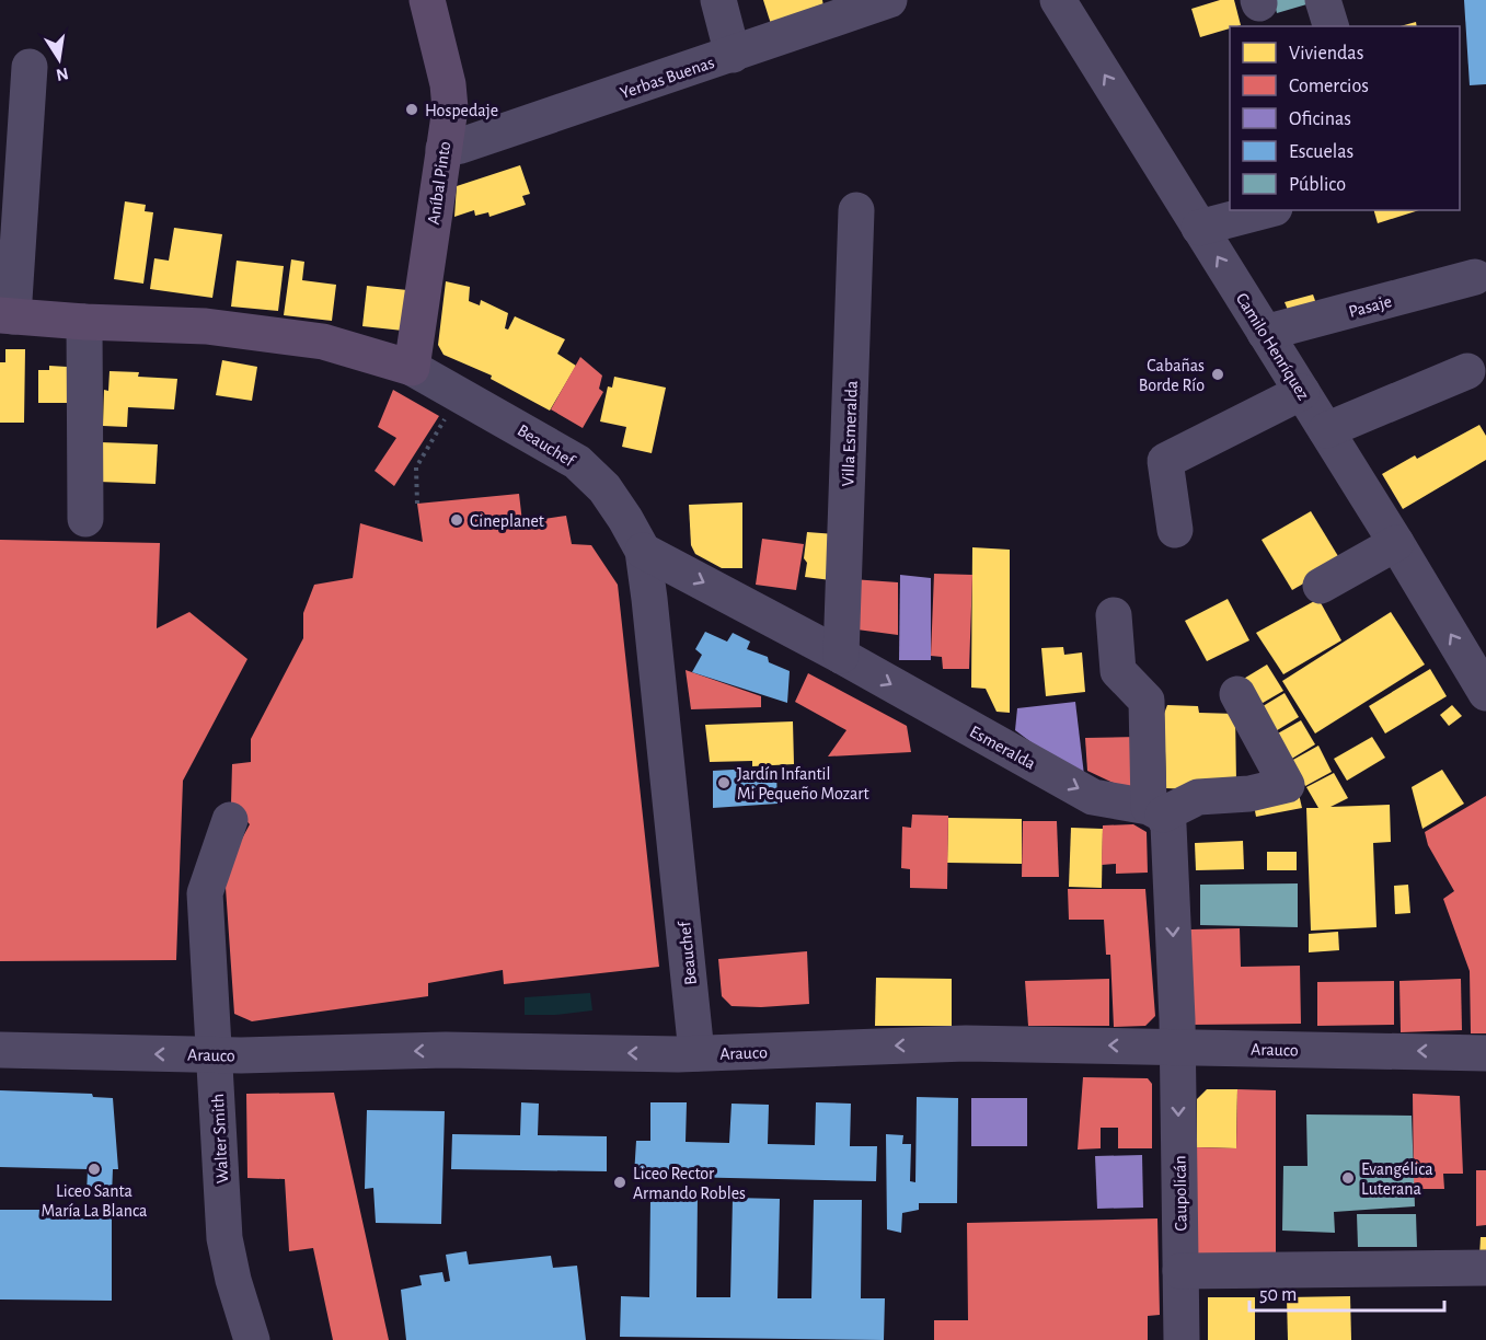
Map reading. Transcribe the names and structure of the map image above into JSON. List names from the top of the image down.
{
  "streets": {
    "main road": ["Aníbal Pinto", "Beauchef"],
    "street": [
      "Yerbas Buenas",
      "Pasaje",
      "Camilo Henríquez",
      "Villa Esmeralda",
      "Esmeralda",
      "Arauco",
      "Walter Smith",
      "Caupolicán"
    ]
  },
  "crossings": [
    ["Yerbas Buenas", "Aníbal Pinto"],
    ["Aníbal Pinto", "Beauchef"],
    ["Pasaje", "Camilo Henríquez"],
    ["Villa Esmeralda", "Esmeralda"],
    ["Beauchef", "Esmeralda"],
    ["Beauchef", "Arauco"],
    ["Arauco", "Walter Smith"],
    ["Arauco", "Caupolicán"]
  ],
  "one_way": [
    "Camilo Henríquez",
    "Esmeralda",
    "Arauco",
    "Caupolicán"
  ],
  "places": [
    "Hospedaje",
    "Cabañas Borde Río",
    "Cineplanet",
    "Jardín Infantil Mi Pequeño Mozart",
    "Liceo Santa María La Blanca",
    "Evangélica Luterana",
    "Liceo Rector Armando Robles"
  ],
  "legend": [
    "Viviendas",
    "Comercios",
    "Oficinas",
    "Escuelas",
    "Público"
  ],
  "scale_bar": "50 m",
  "north": "bottom"
}
